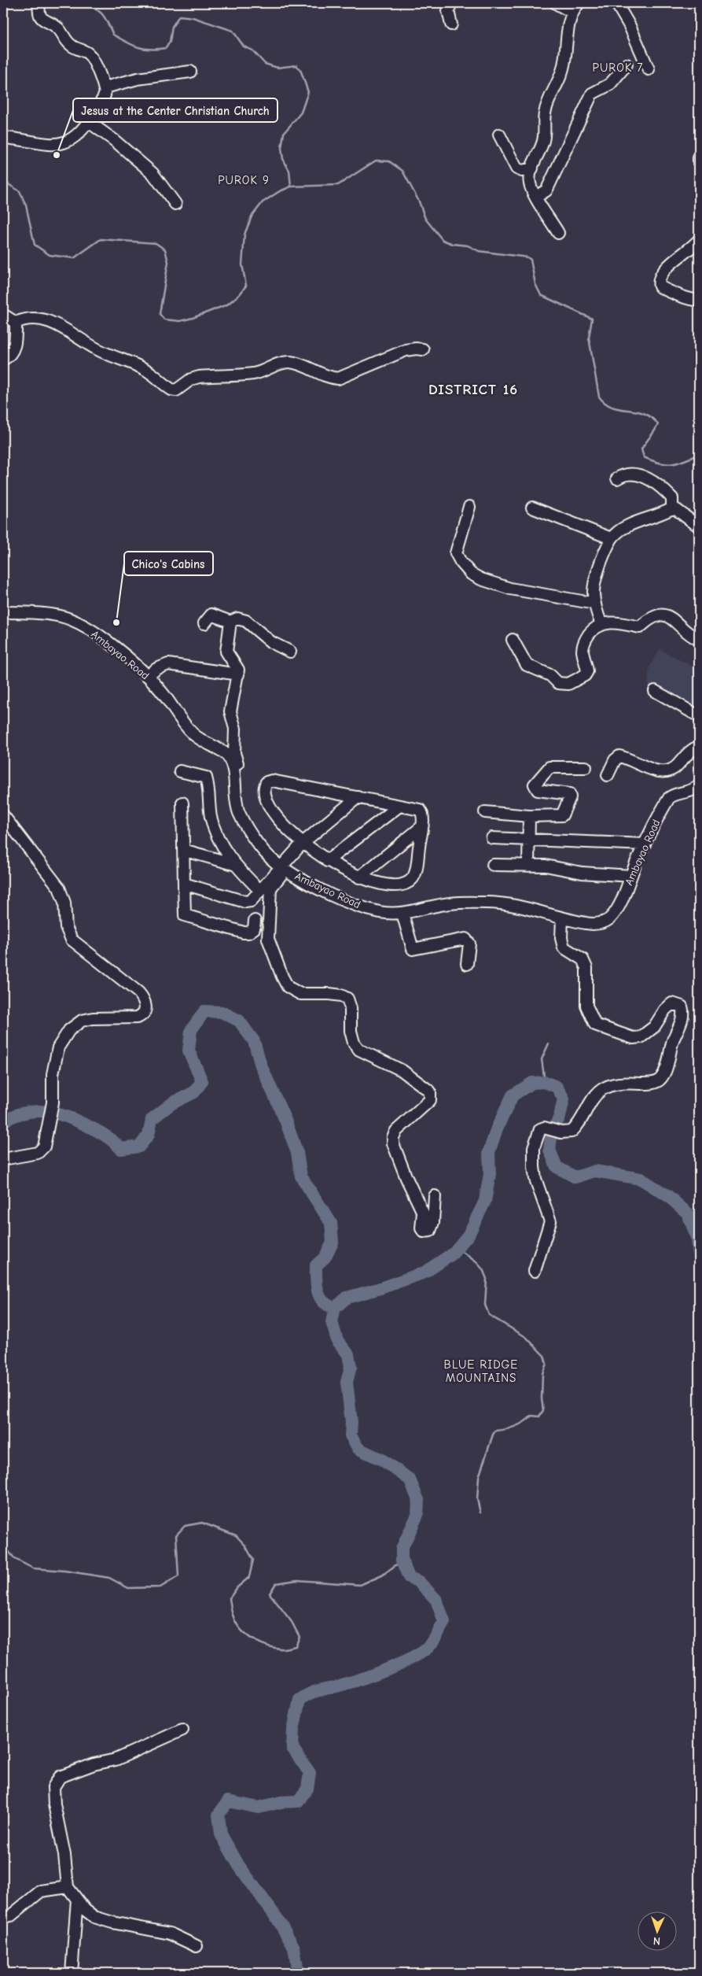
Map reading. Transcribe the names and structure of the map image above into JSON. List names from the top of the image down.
{
  "streets": {
    "street": ["Ambayao Road"]
  },
  "districts": [
    "PUROK 7",
    "PUROK 9",
    "DISTRICT 16",
    "BLUE RIDGE MOUNTAINS"
  ],
  "places": ["Jesus at the Center Christian Church", "Chico's Cabins"],
  "north": "bottom"
}
